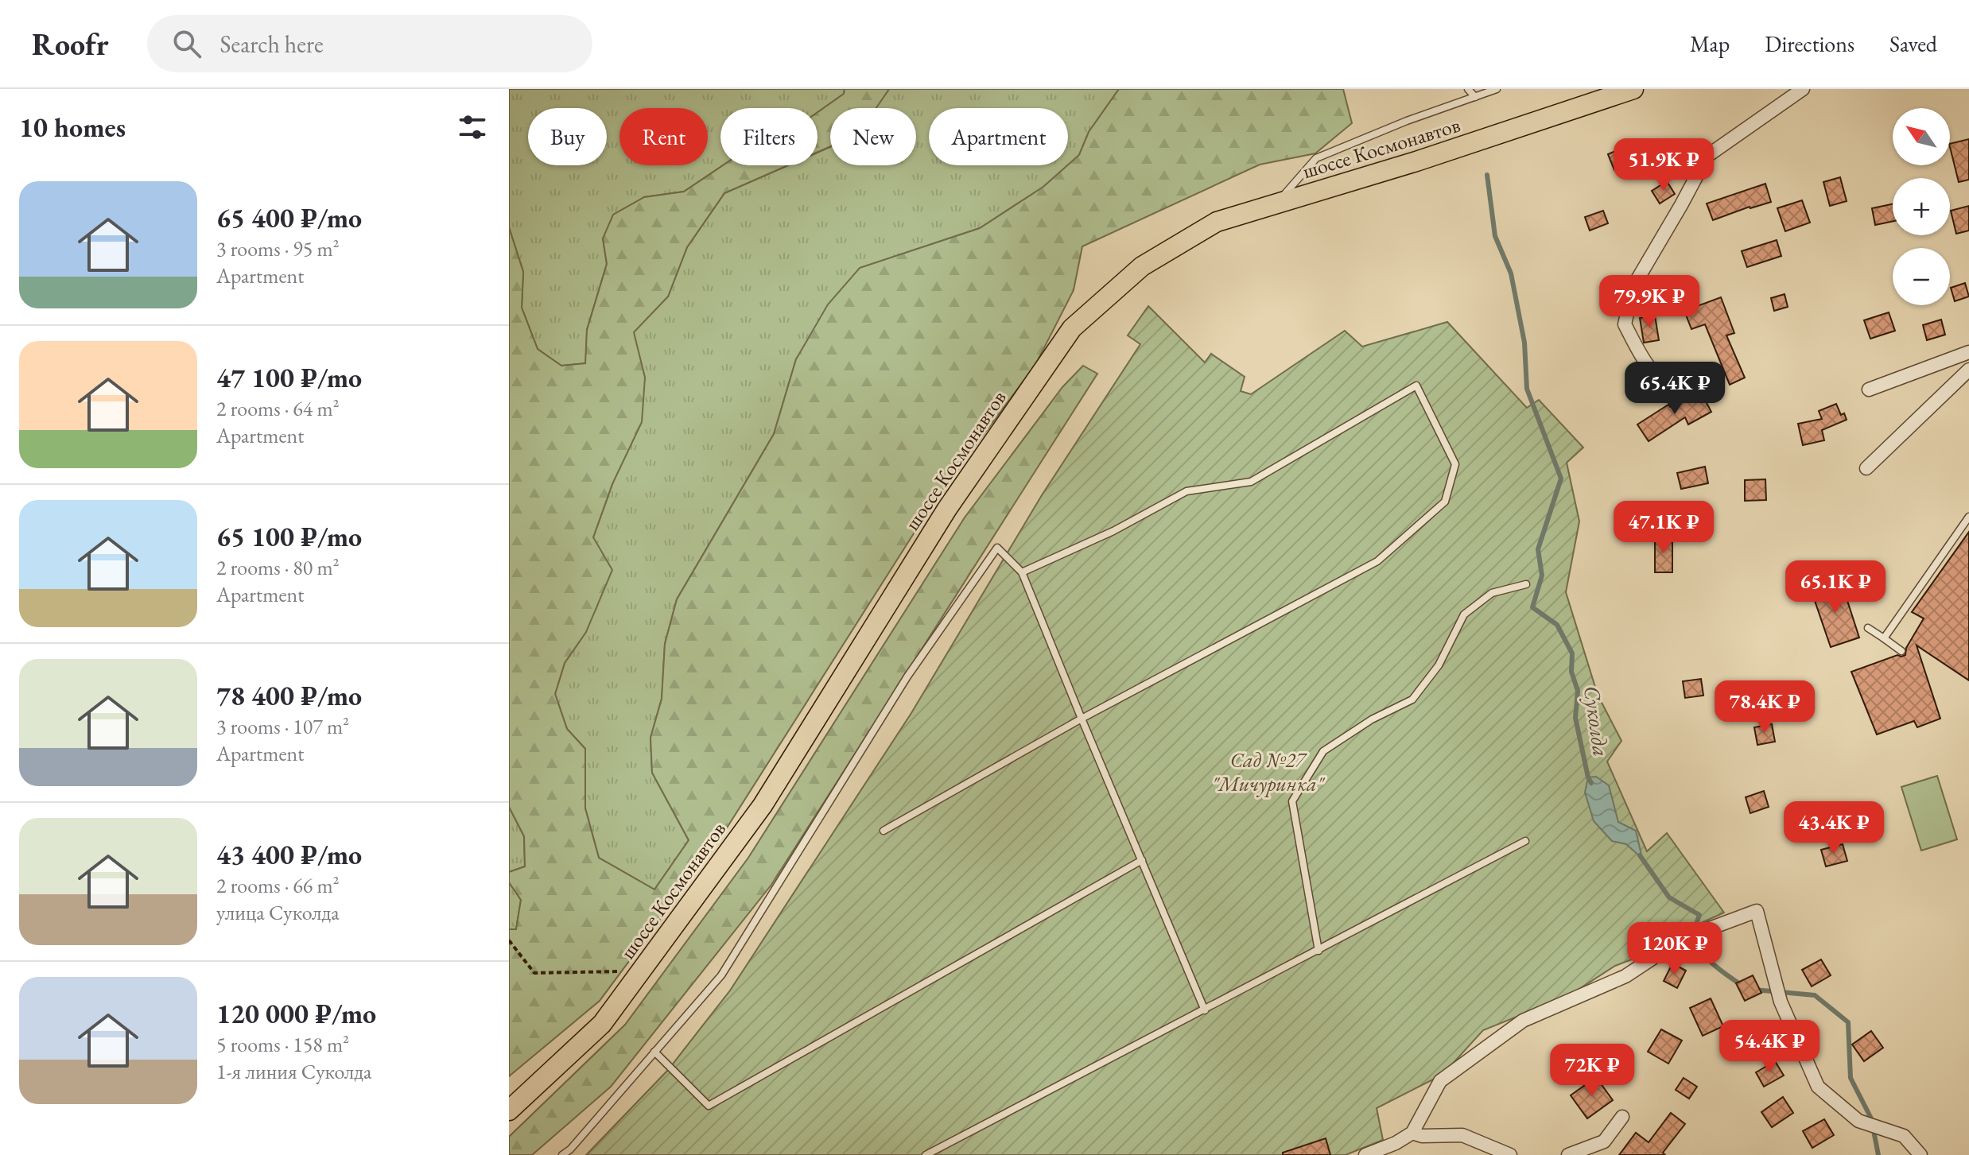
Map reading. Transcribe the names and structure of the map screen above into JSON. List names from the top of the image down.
{
  "streets": {
    "main road": ["шоссе Космонавтов"]
  },
  "water": ["Суколда"],
  "parks": ["Сад №27 \"Мичуринка\""],
  "north": "top left",
  "page": {
    "header": "Roofr",
    "search": "Search here",
    "nav": ["Map", "Directions", "Saved"],
    "heading": "10 homes",
    "map_buttons": ["+", "−"],
    "chip": [
      "Buy",
      "Rent",
      "Filters",
      "New",
      "Apartment"
    ],
    "price": [
      "51.9K ₽",
      "79.9K ₽",
      "65.4K ₽",
      "47.1K ₽",
      "65.1K ₽",
      "78.4K ₽",
      "43.4K ₽",
      "120K ₽",
      "54.4K ₽",
      "72K ₽"
    ],
    "list": [
      {
        "name": "65 400 ₽/mo",
        "note": "3 rooms · 95 m² · Apartment"
      },
      {
        "name": "47 100 ₽/mo",
        "note": "2 rooms · 64 m² · Apartment"
      },
      {
        "name": "65 100 ₽/mo",
        "note": "2 rooms · 80 m² · Apartment"
      },
      {
        "name": "78 400 ₽/mo",
        "note": "3 rooms · 107 m² · Apartment"
      },
      {
        "name": "43 400 ₽/mo",
        "note": "2 rooms · 66 m² · улица Суколда"
      },
      {
        "name": "120 000 ₽/mo",
        "note": "5 rooms · 158 m² · 1-я линия Суколда"
      }
    ]
  }
}
